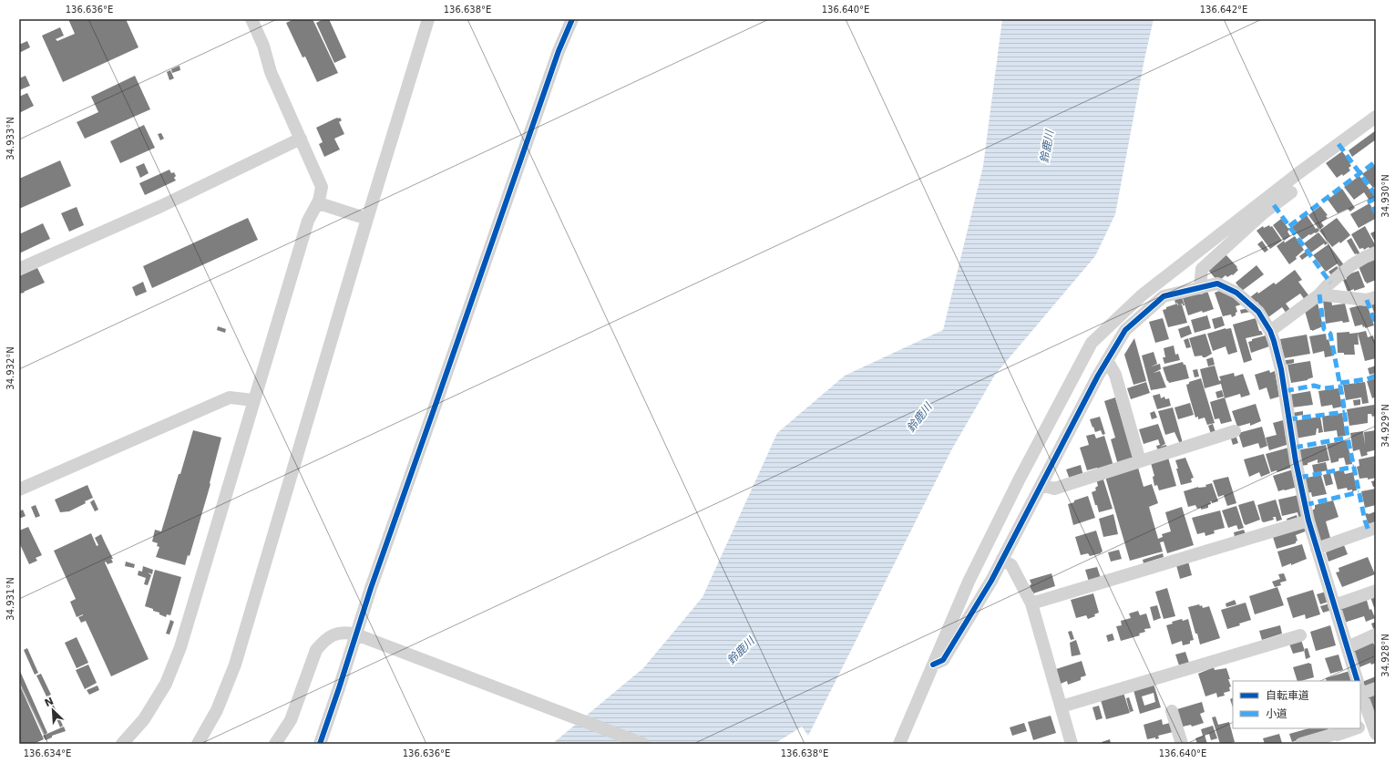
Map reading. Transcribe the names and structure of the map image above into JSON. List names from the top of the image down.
{
  "water": ["鈴鹿川"],
  "legend": ["自転車道", "小道"],
  "north": "top left",
  "coordinates": [
    "136.636°E",
    "136.638°E",
    "136.640°E",
    "136.642°E",
    "34.933°N",
    "34.930°N",
    "34.932°N",
    "34.929°N",
    "34.931°N",
    "34.928°N",
    "136.634°E"
  ]
}
